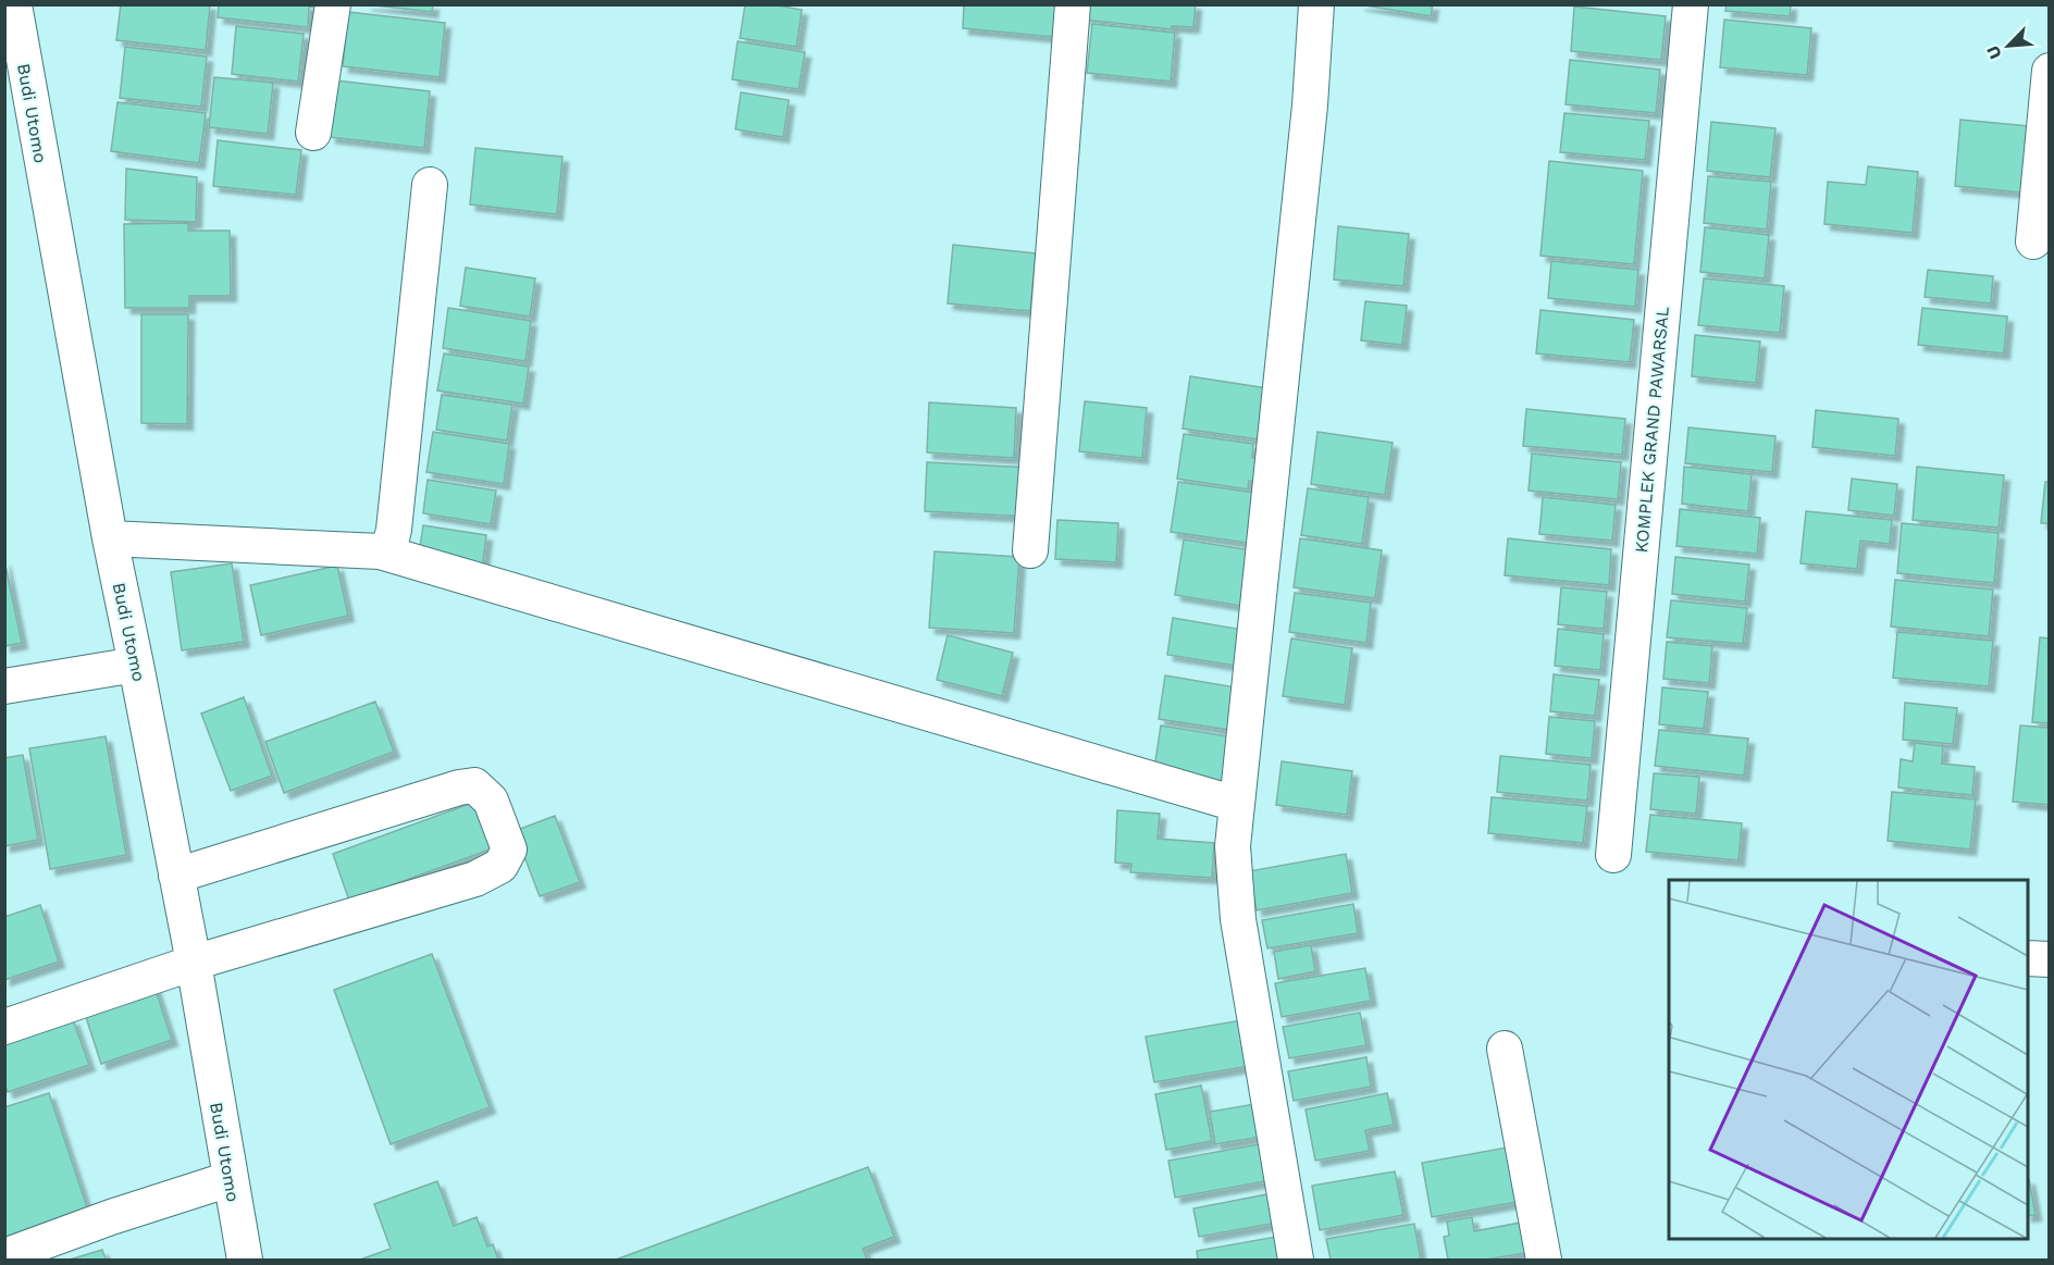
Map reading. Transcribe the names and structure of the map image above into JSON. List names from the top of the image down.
{
  "streets": {
    "street": ["Budi Utomo", "KOMPLEK GRAND PAWARSAL"]
  },
  "north": "bottom left"
}
